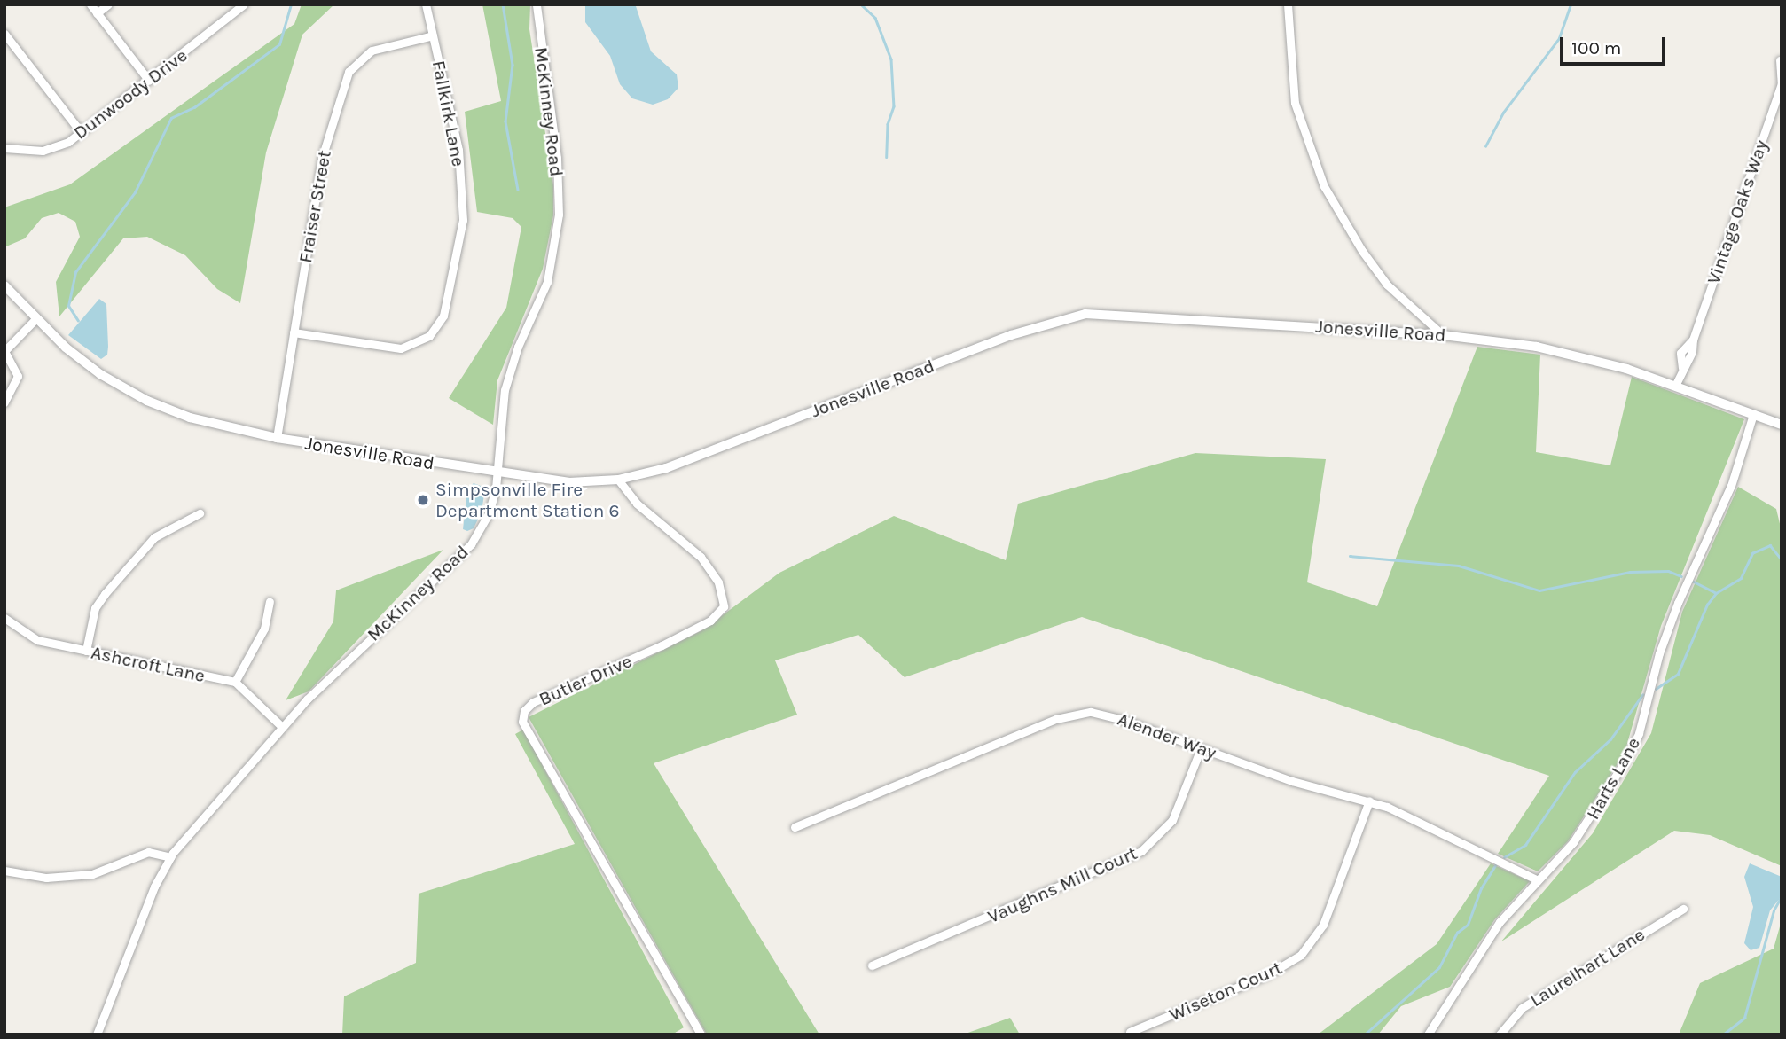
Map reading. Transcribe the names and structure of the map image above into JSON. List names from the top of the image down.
{
  "streets": {
    "street": [
      "Dunwoody Drive",
      "McKinney Road",
      "Fallkirk Lane",
      "Fraiser Street",
      "Vintage Oaks Way",
      "Jonesville Road",
      "Ashcroft Lane",
      "Butler Drive",
      "Alender Way",
      "Harts Lane",
      "Vaughns Mill Court",
      "Laurelhart Lane",
      "Wiseton Court"
    ]
  },
  "crossings": [
    ["McKinney Road", "Jonesville Road"],
    ["Fallkirk Lane", "Fraiser Street"],
    ["Fraiser Street", "Jonesville Road"],
    ["Vintage Oaks Way", "Jonesville Road"],
    ["Jonesville Road", "Butler Drive"],
    ["Jonesville Road", "Harts Lane"],
    ["Alender Way", "Harts Lane"],
    ["Alender Way", "Vaughns Mill Court"],
    ["Alender Way", "Wiseton Court"]
  ],
  "places": ["Simpsonville Fire Department Station 6"],
  "scale_bar": "100 m"
}
